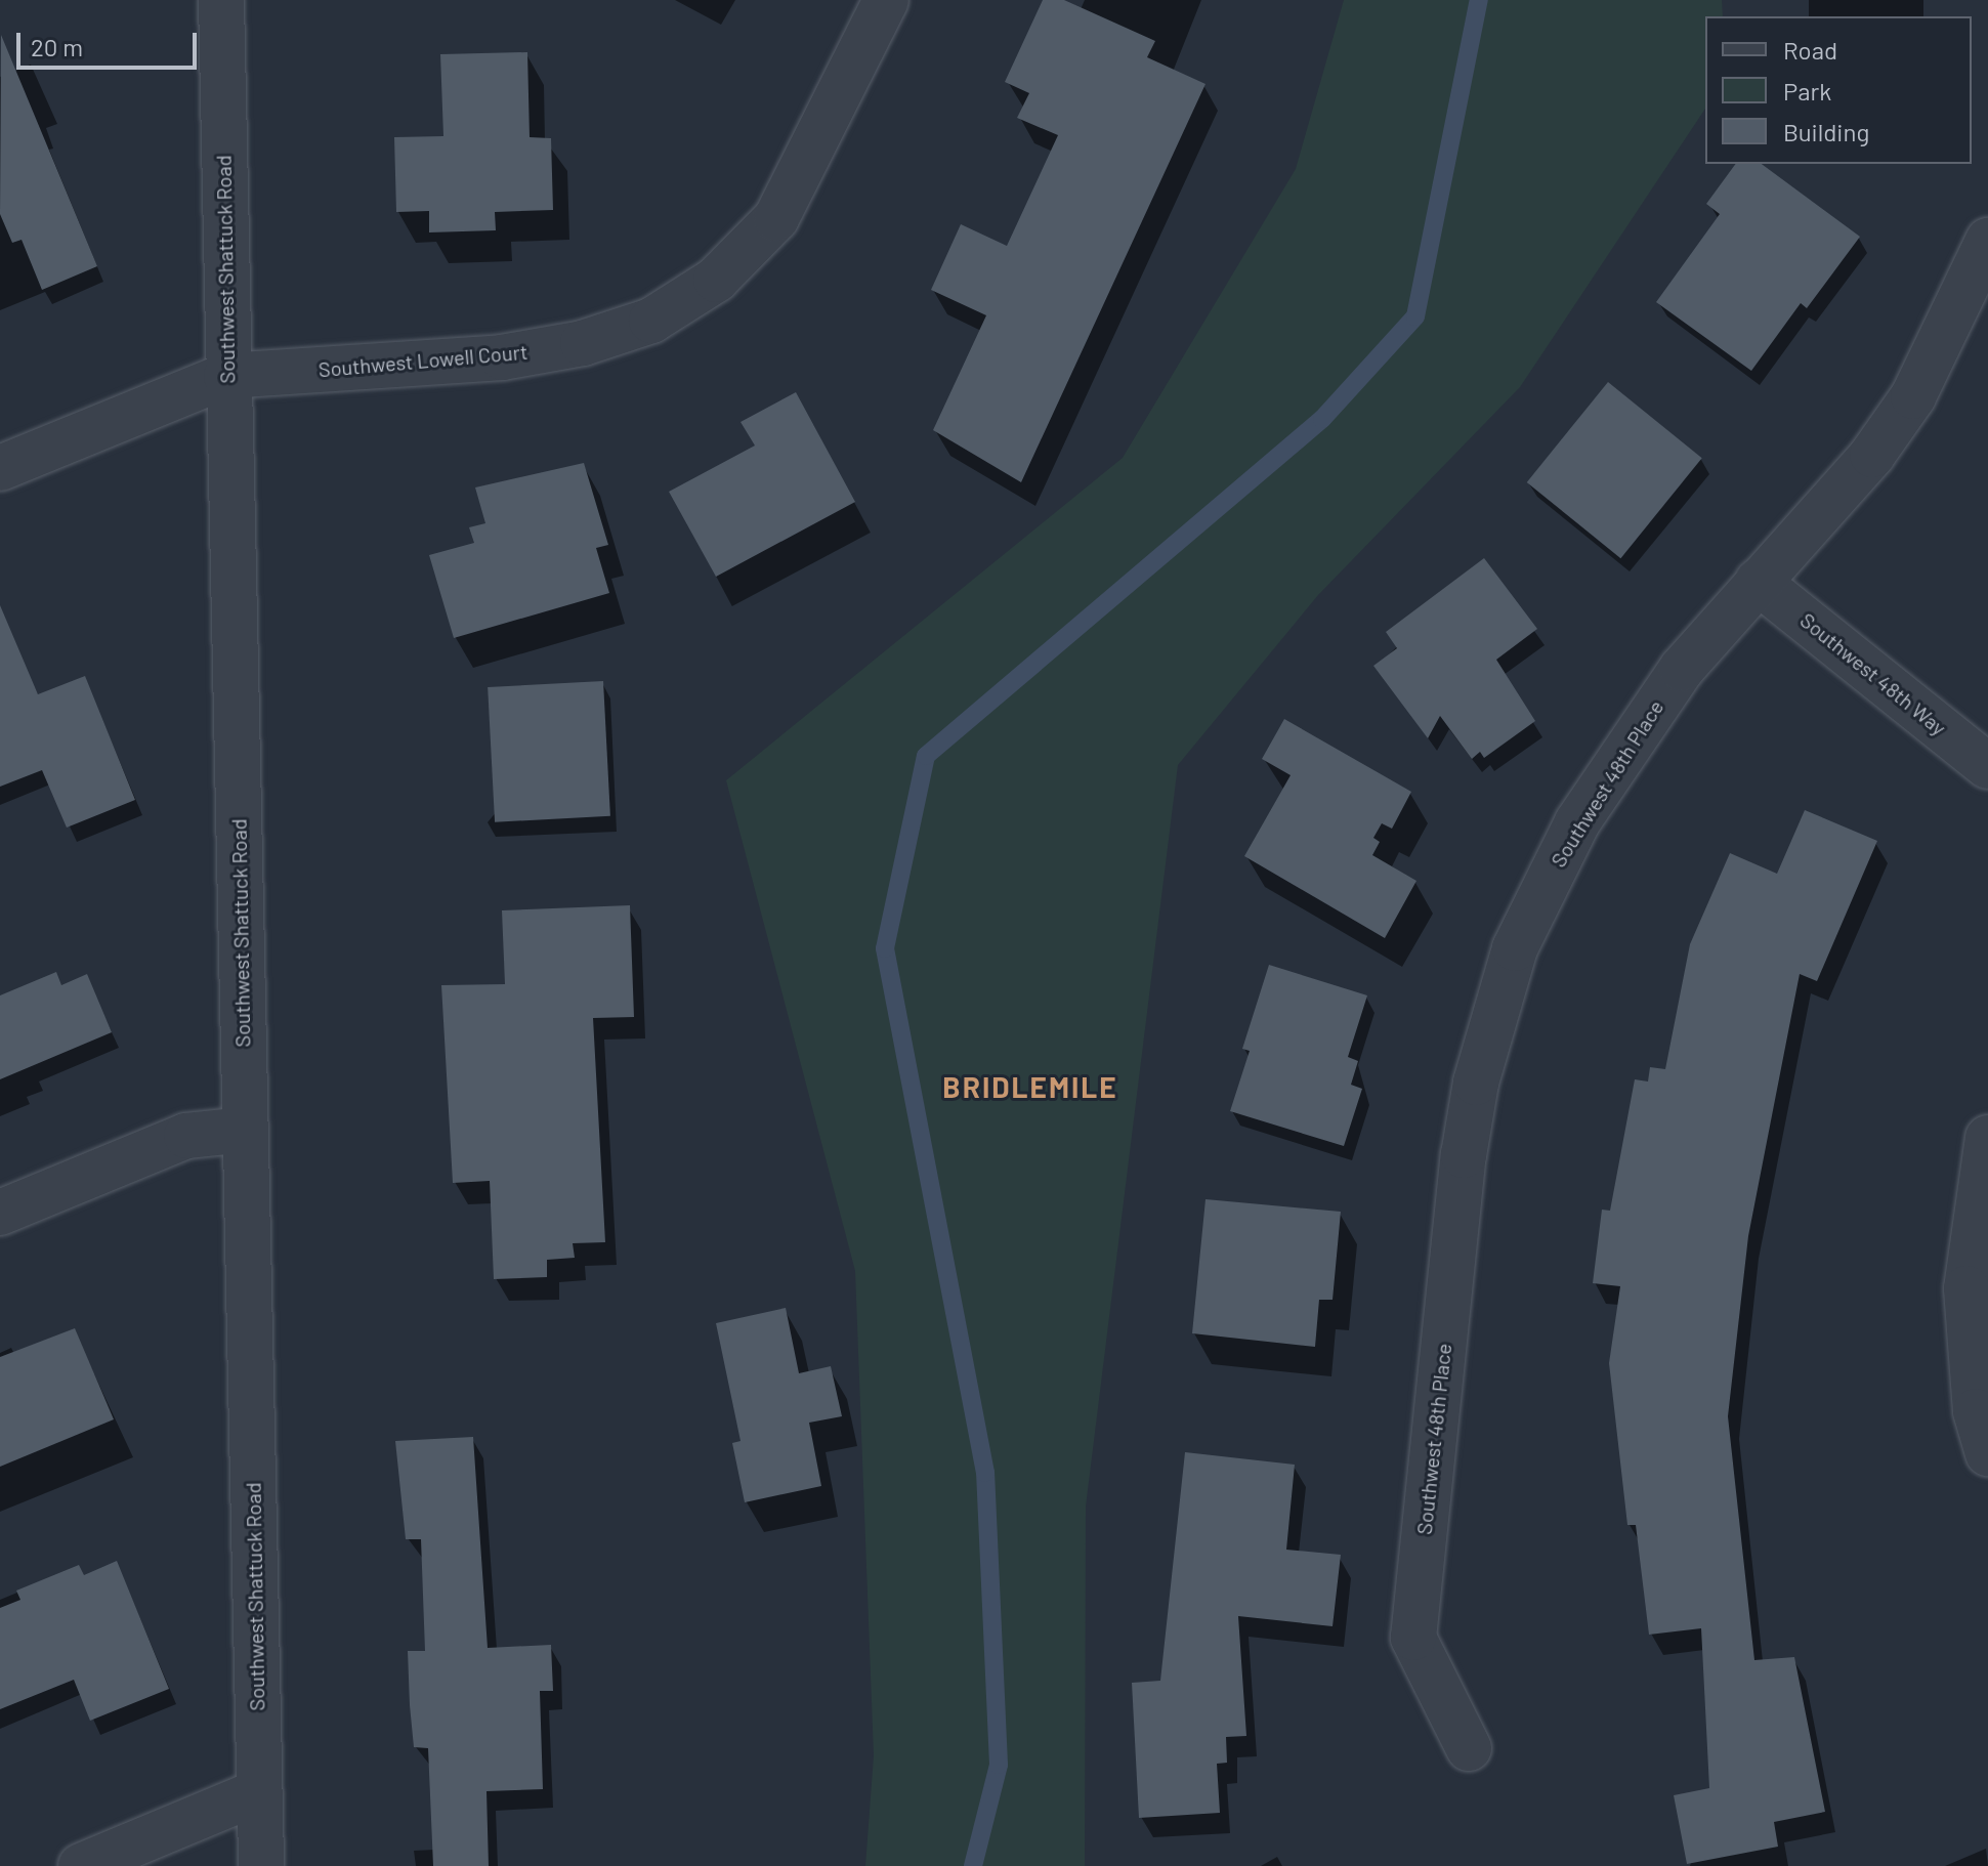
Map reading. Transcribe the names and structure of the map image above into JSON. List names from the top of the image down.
{
  "streets": {
    "street": [
      "Southwest Shattuck Road",
      "Southwest Lowell Court",
      "Southwest 48th Way",
      "Southwest 48th Place"
    ]
  },
  "crossings": [
    ["Southwest Shattuck Road", "Southwest Lowell Court"],
    ["Southwest 48th Way", "Southwest 48th Place"]
  ],
  "districts": ["BRIDLEMILE"],
  "legend": ["Road", "Park", "Building"],
  "scale_bar": "20 m"
}
